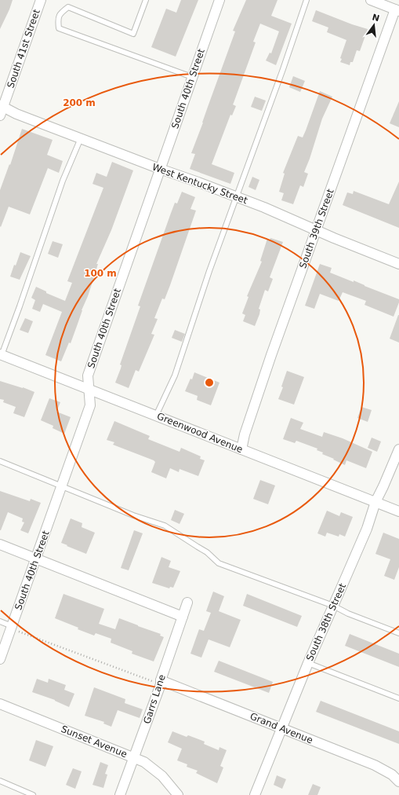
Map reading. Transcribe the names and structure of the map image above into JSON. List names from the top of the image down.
{
  "streets": {
    "street": [
      "South 41st Street",
      "South 40th Street",
      "West Kentucky Street",
      "South 39th Street",
      "Greenwood Avenue",
      "South 38th Street",
      "Garrs Lane",
      "Grand Avenue",
      "Sunset Avenue"
    ]
  },
  "crossings": [
    ["South 41st Street", "West Kentucky Street"],
    ["South 40th Street", "West Kentucky Street"],
    ["South 40th Street", "Greenwood Avenue"],
    ["West Kentucky Street", "South 39th Street"],
    ["South 39th Street", "Greenwood Avenue"],
    ["Greenwood Avenue", "South 38th Street"],
    ["South 38th Street", "Grand Avenue"],
    ["Garrs Lane", "Grand Avenue"],
    ["Garrs Lane", "Sunset Avenue"]
  ],
  "north": "top",
  "rings": ["200 m", "100 m"]
}
